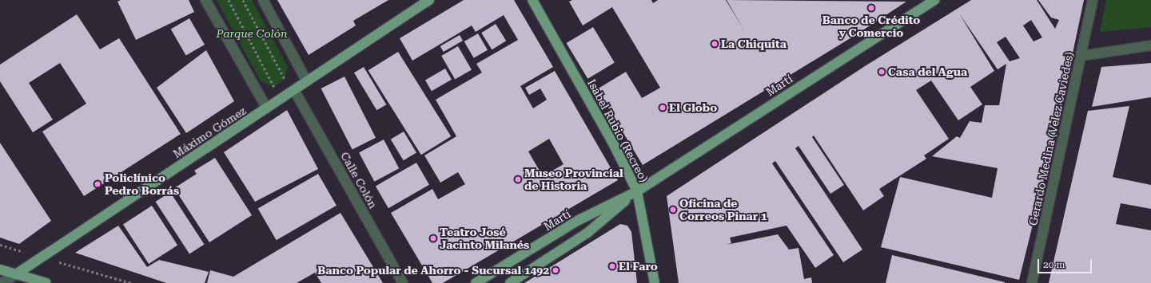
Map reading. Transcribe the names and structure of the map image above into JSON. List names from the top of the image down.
{
  "streets": {
    "main road": ["Martí", "Isabel Rubio (Recreo)", "Máximo Gómez"],
    "street": ["Gerardo Medina (Velez Caviedes)", "Calle Colón"]
  },
  "crossings": [
    ["Martí", "Isabel Rubio (Recreo)"],
    ["Máximo Gómez", "Calle Colón"]
  ],
  "parks": ["Parque Colón"],
  "places": [
    "Banco de Crédito y Comercio",
    "La Chiquita",
    "Casa del Agua",
    "El Globo",
    "Museo Provincial de Historia",
    "Policlínico Pedro Borrás",
    "Oficina de Correos Pinar 1",
    "Teatro José Jacinto Milanés",
    "El Faro",
    "Banco Popular de Ahorro - Sucursal 1492"
  ],
  "scale_bar": "20 m"
}
